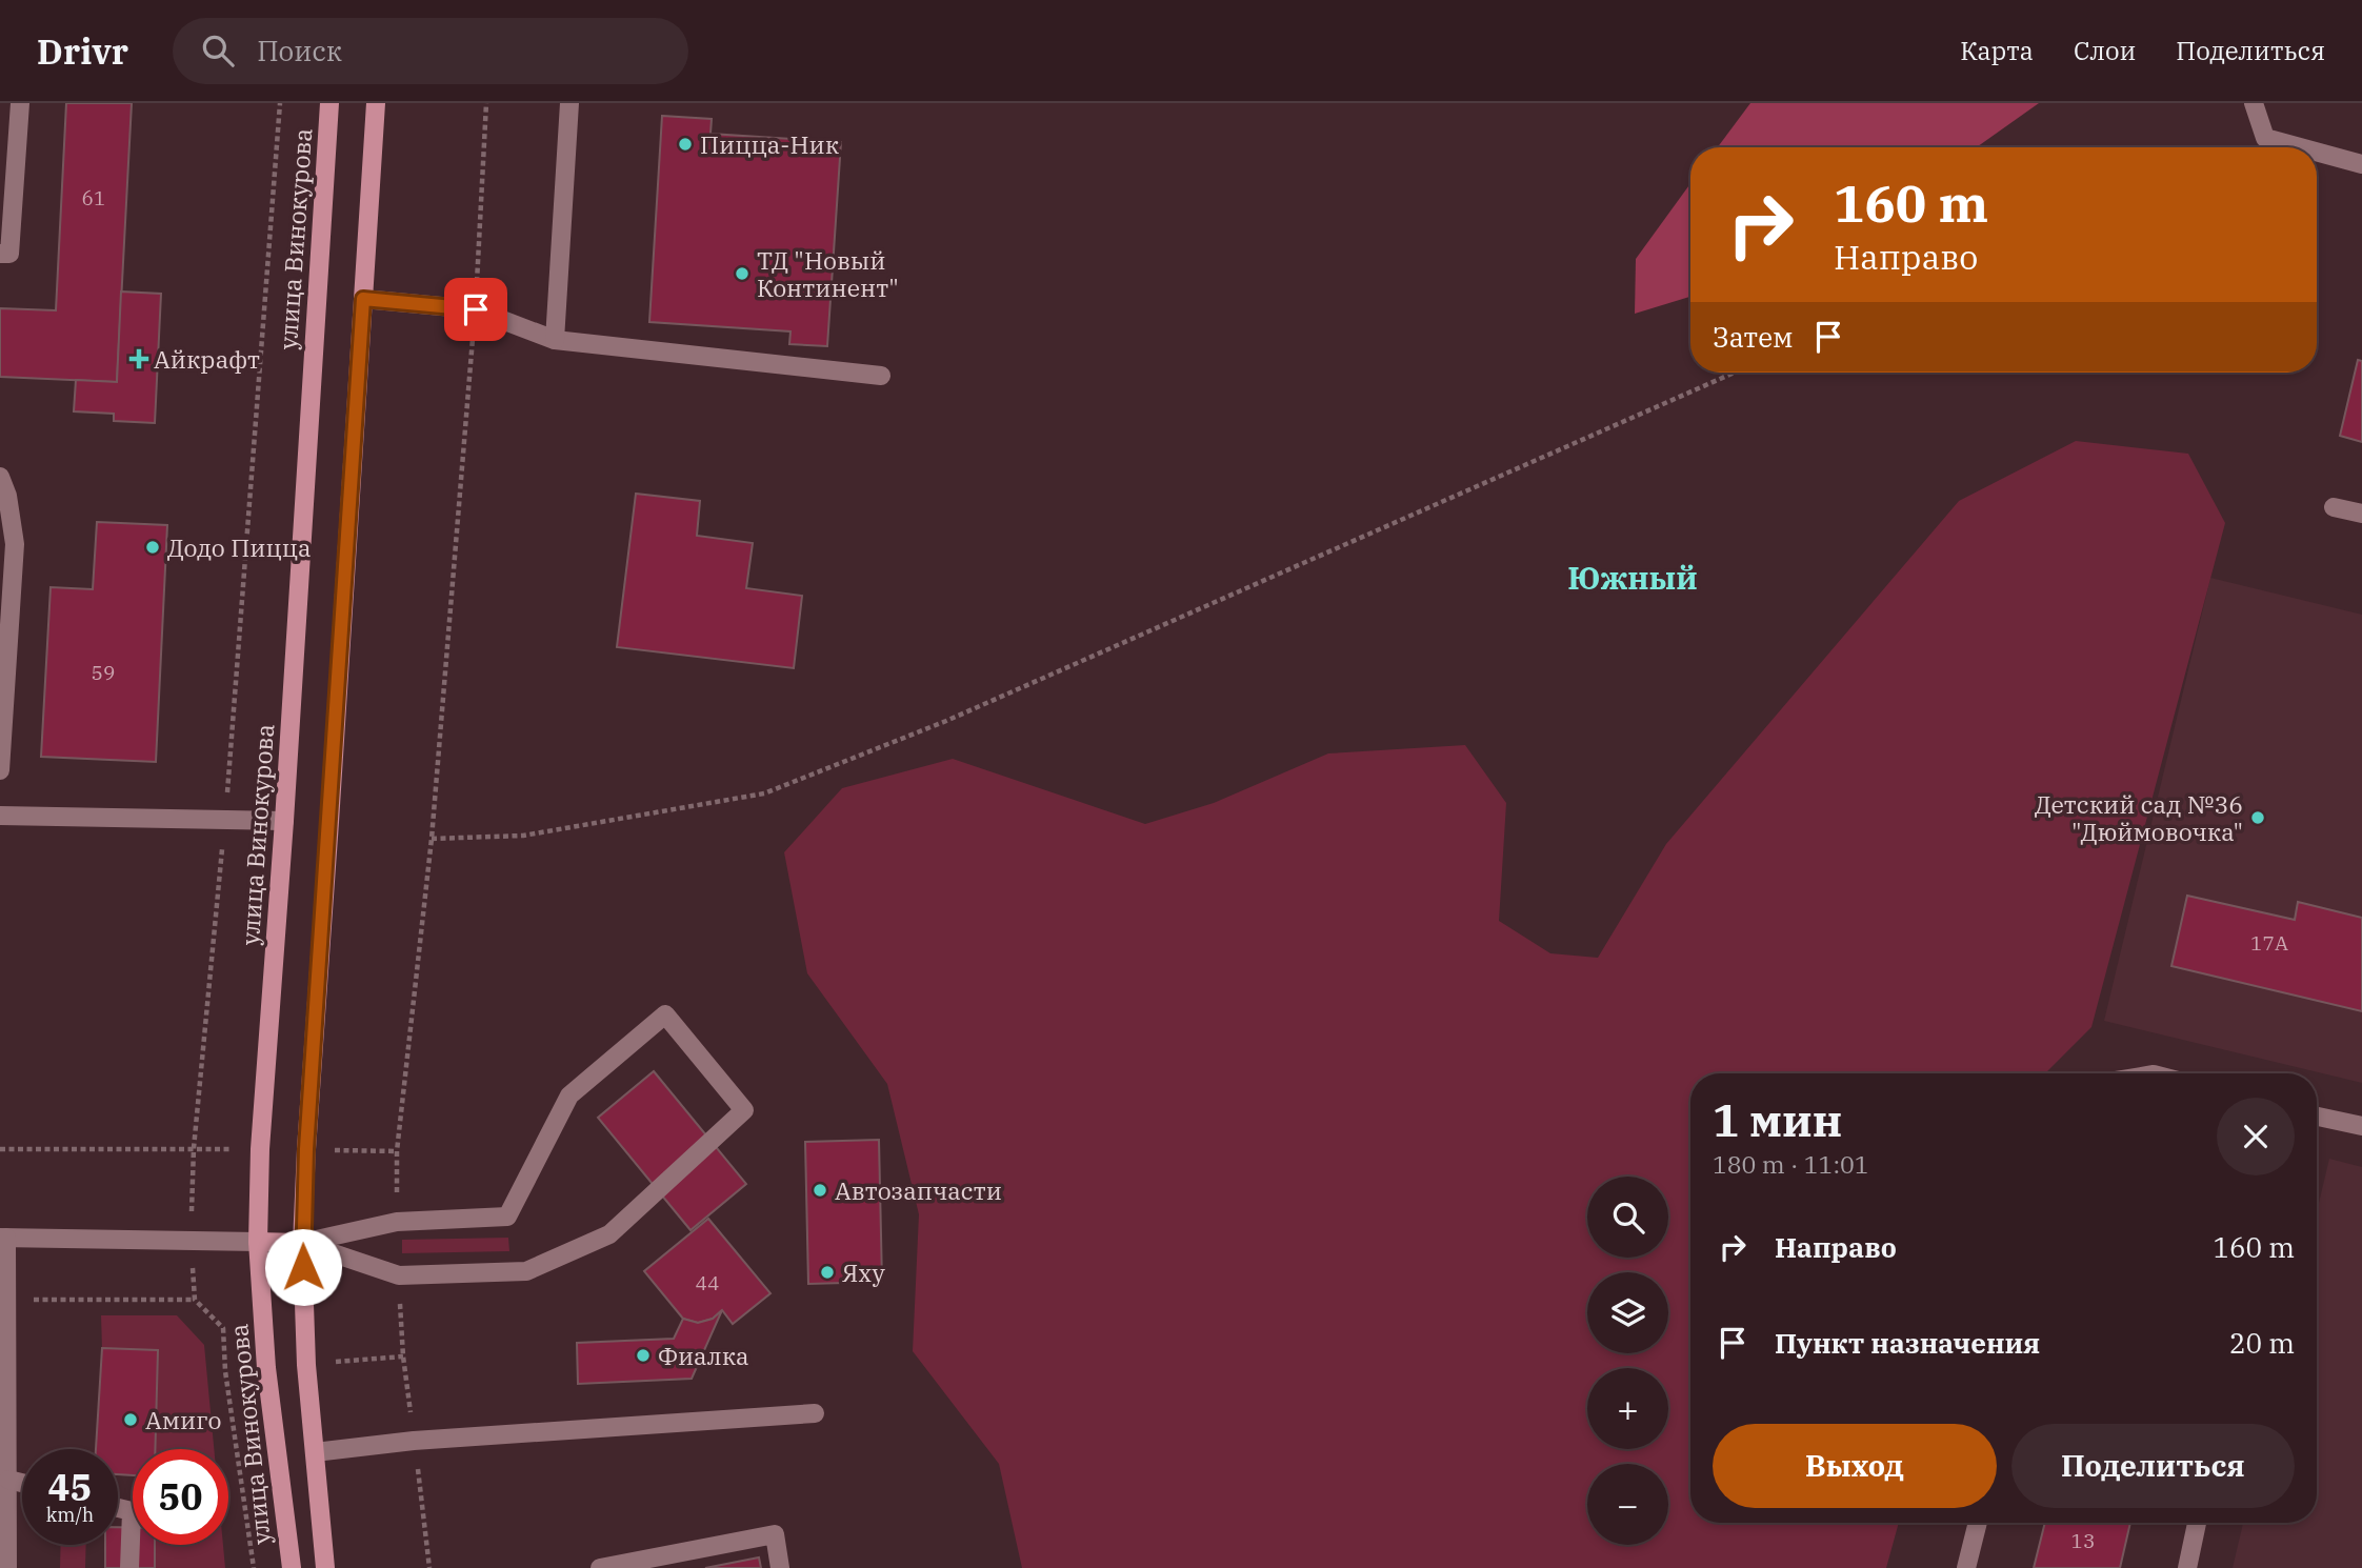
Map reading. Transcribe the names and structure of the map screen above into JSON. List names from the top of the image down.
{
  "streets": {
    "main road": ["улица Винокурова"]
  },
  "districts": ["Южный"],
  "places": {
    "other": [
      "Пицца-Ник",
      "ТД \"Новый Континент\"",
      "Додо Пицца",
      "Детский сад №36 \"Дюймовочка\"",
      "Автозапчасти",
      "Яху",
      "Фиалка",
      "Амиго"
    ],
    "health": ["Айкрафт"]
  },
  "house_numbers": [
    "61",
    "59",
    "17А",
    "44",
    "13"
  ],
  "page": {
    "header": "Drivr",
    "search": "Поиск",
    "nav": ["Карта", "Слои", "Поделиться"],
    "turn": ["160 m", "Направо"],
    "then": "Затем",
    "heading": ["1 мин", "180 m · 11:01"],
    "map_buttons": ["+", "−"],
    "list": [
      {
        "name": "Направо",
        "value": "160 m"
      },
      {
        "name": "Пункт назначения",
        "value": "20 m"
      }
    ],
    "buttons": ["Выход", "Поделиться"],
    "speed": "45 km/h",
    "limit": "50"
  }
}
